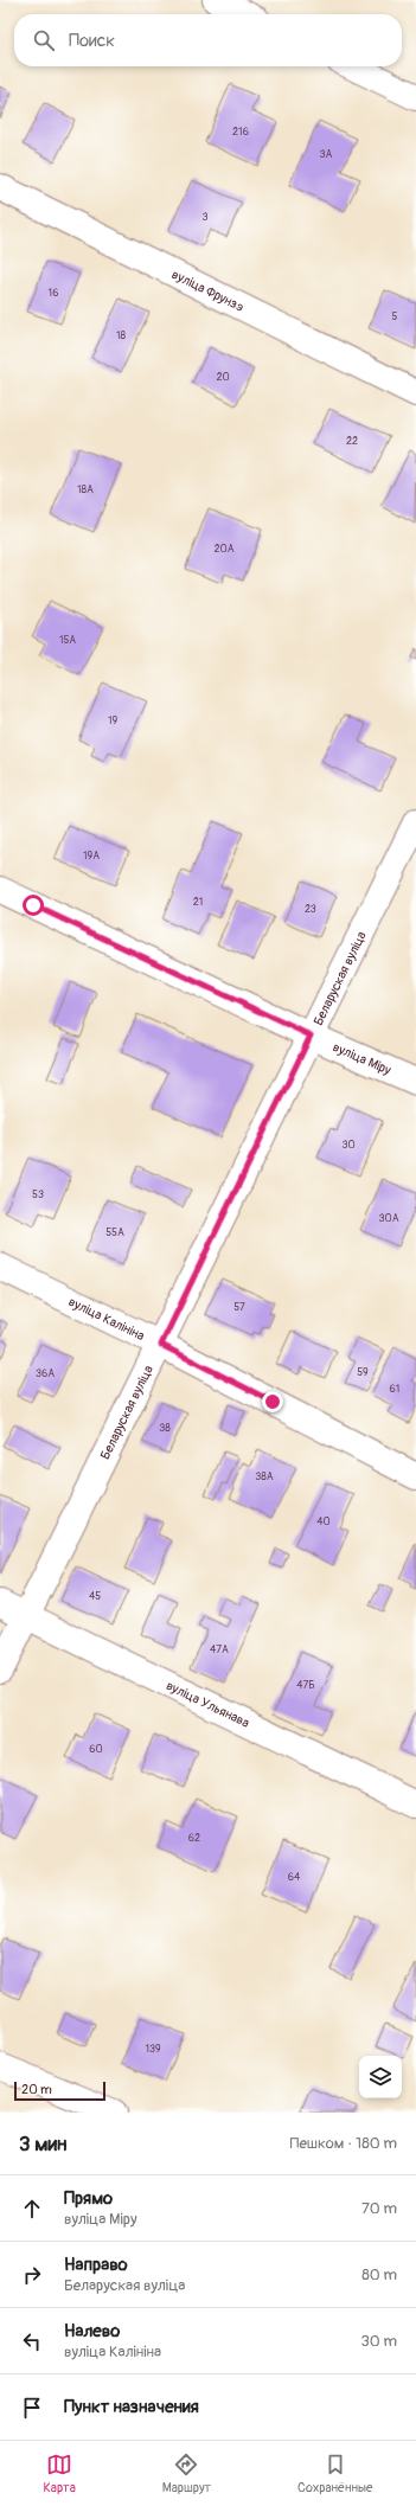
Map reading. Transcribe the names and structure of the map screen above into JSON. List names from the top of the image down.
{
  "streets": {
    "street": [
      "вуліца Фрунзэ",
      "Беларуская вуліца",
      "вуліца Міру",
      "вуліца Калініна",
      "вуліца Ульянава"
    ]
  },
  "crossings": [
    ["Беларуская вуліца", "вуліца Міру"],
    ["Беларуская вуліца", "вуліца Калініна"],
    ["Беларуская вуліца", "вуліца Ульянава"]
  ],
  "house_numbers": [
    "216",
    "3А",
    "3",
    "16",
    "5",
    "18",
    "20",
    "22",
    "18А",
    "20А",
    "15А",
    "19",
    "19А",
    "21",
    "23",
    "30",
    "53",
    "30А",
    "55А",
    "57",
    "59",
    "36А",
    "61",
    "38",
    "38А",
    "40",
    "45",
    "47А",
    "47Б",
    "60",
    "62",
    "64",
    "139"
  ],
  "scale_bar": "20 m",
  "page": {
    "search": "Поиск",
    "scale": "20 m",
    "heading": ["3 мин", "Пешком · 180 m"],
    "list": [
      ["Прямо", "вуліца Міру", "70 m"],
      ["Направо", "Беларуская вуліца", "80 m"],
      ["Налево", "вуліца Калініна", "30 m"],
      "Пункт назначения"
    ],
    "nav": ["Карта", "Маршрут", "Сохранённые"]
  }
}
